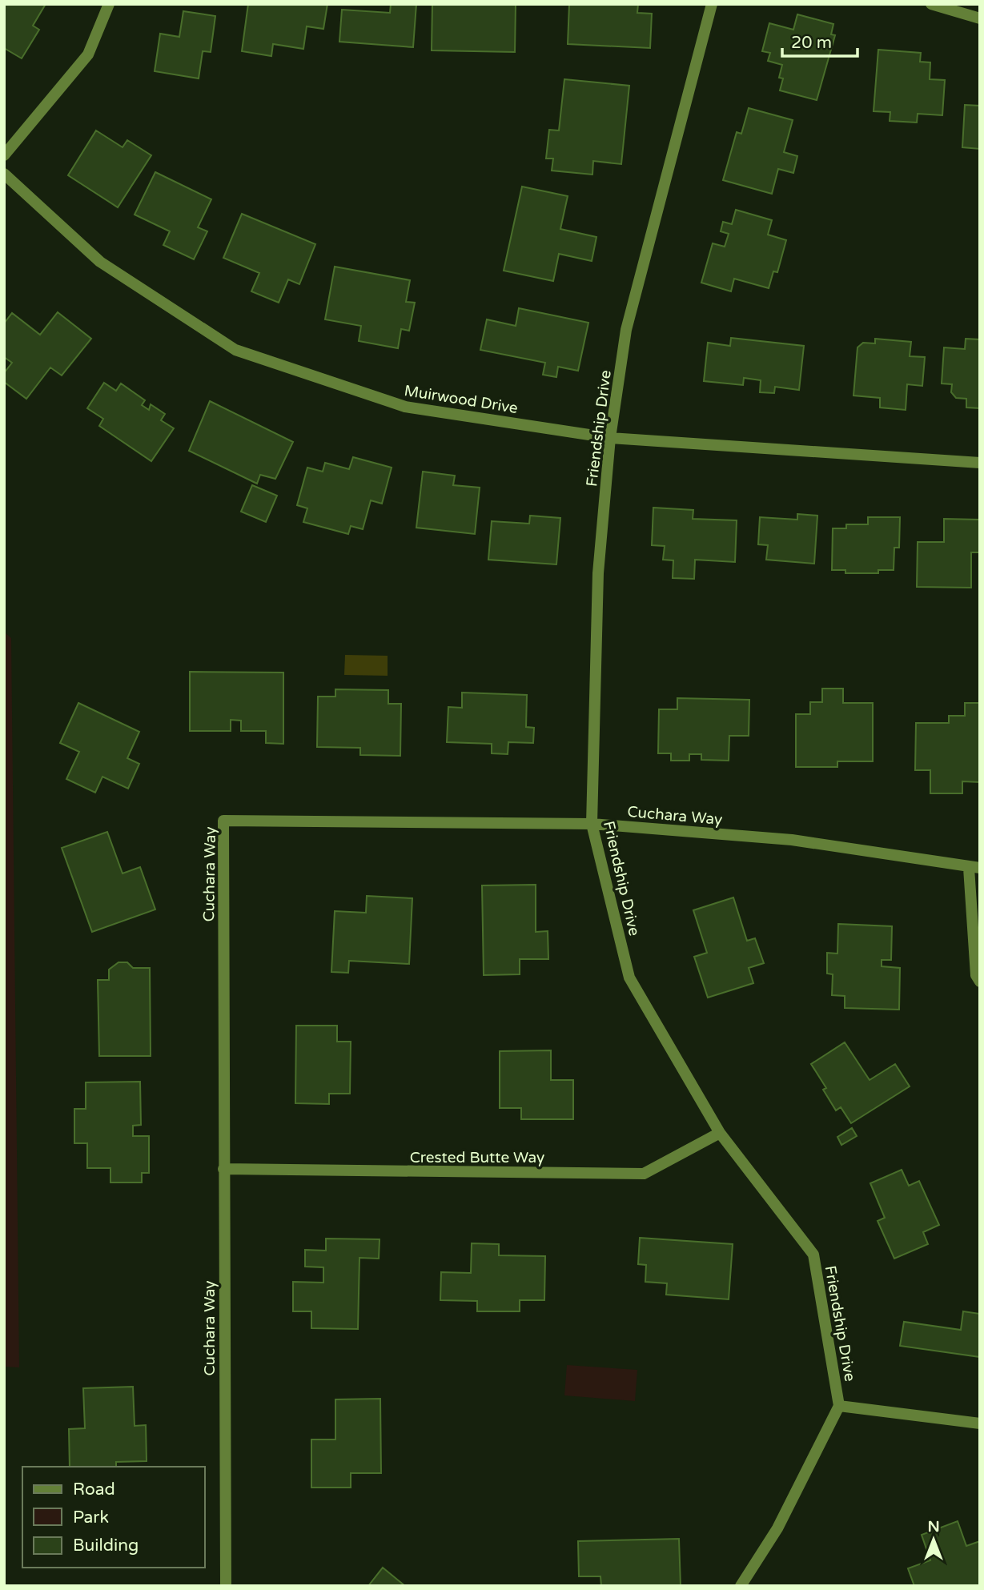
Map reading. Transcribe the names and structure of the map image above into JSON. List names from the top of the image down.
{
  "streets": {
    "street": [
      "Muirwood Drive",
      "Friendship Drive",
      "Cuchara Way",
      "Crested Butte Way"
    ]
  },
  "crossings": [
    ["Muirwood Drive", "Friendship Drive"],
    ["Friendship Drive", "Cuchara Way"],
    ["Friendship Drive", "Crested Butte Way"],
    ["Cuchara Way", "Crested Butte Way"]
  ],
  "legend": ["Road", "Park", "Building"],
  "scale_bar": "20 m",
  "north": "top"
}
